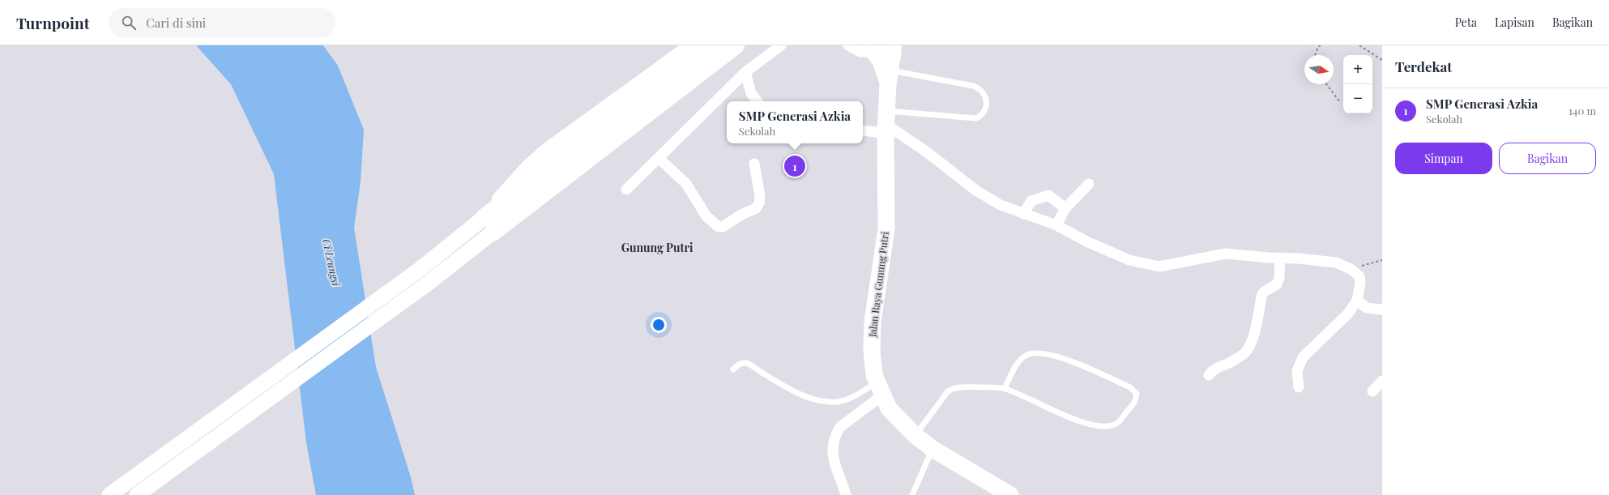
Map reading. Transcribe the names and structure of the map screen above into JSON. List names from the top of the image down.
{
  "streets": {
    "main road": ["Jalan Raya Gunung Putri"]
  },
  "districts": ["Gunung Putri"],
  "water": ["Ci Leungsi"],
  "north": "right",
  "page": {
    "header": "Turnpoint",
    "search": "Cari di sini",
    "nav": ["Peta", "Lapisan", "Bagikan"],
    "heading": "Terdekat",
    "map_buttons": ["+", "−"],
    "list": [
      {
        "mark": "1",
        "name": "SMP Generasi Azkia",
        "note": "Sekolah",
        "value": "140 m"
      }
    ],
    "popup": ["SMP Generasi Azkia", "Sekolah"],
    "buttons": ["Simpan", "Bagikan"],
    "pins": "1"
  }
}
